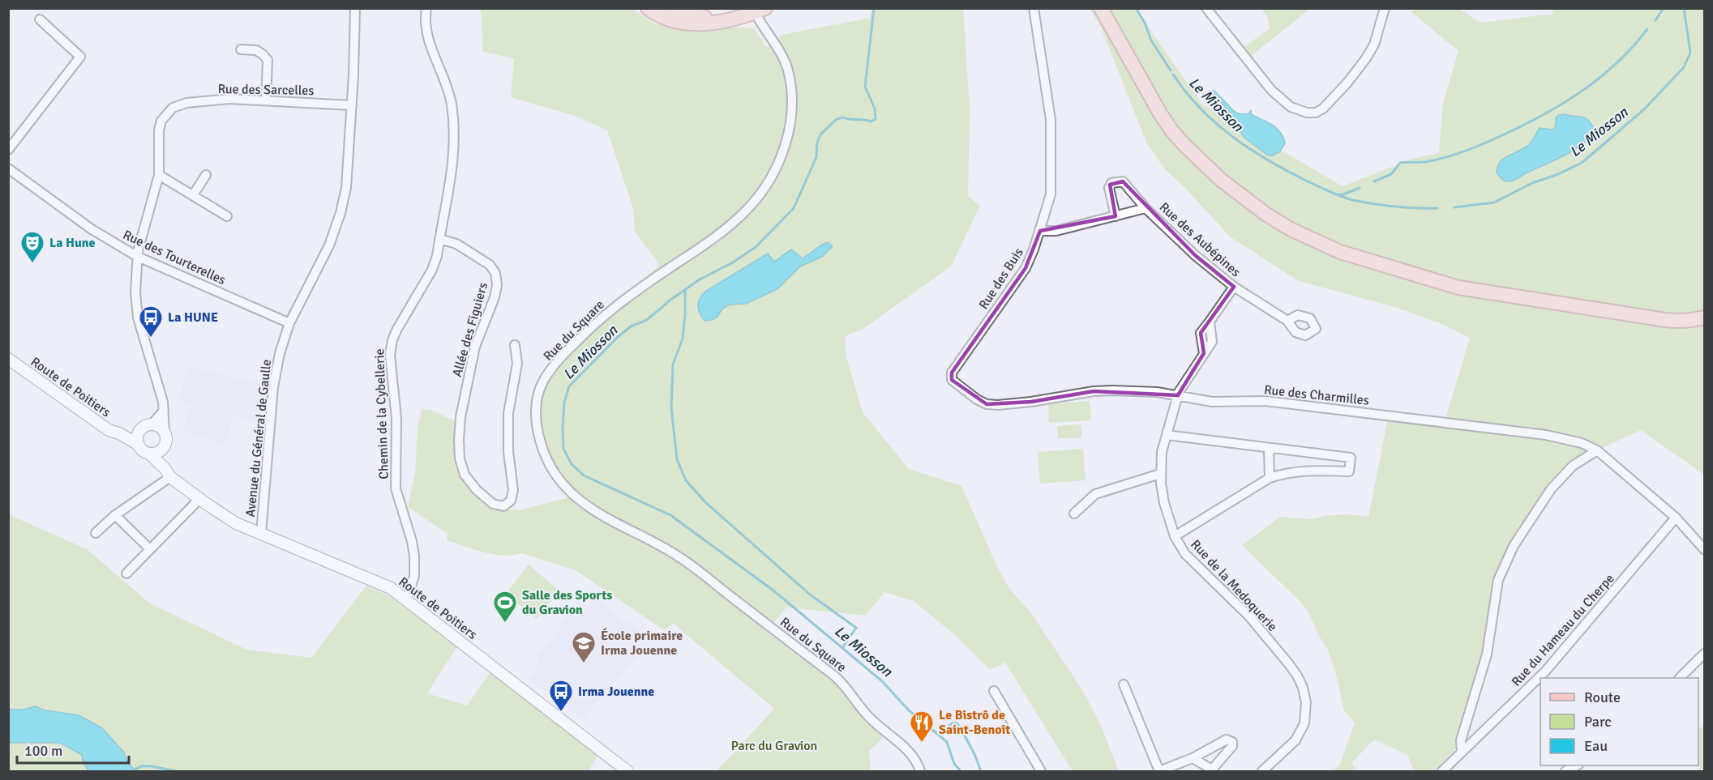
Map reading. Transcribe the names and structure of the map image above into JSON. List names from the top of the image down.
{
  "streets": {
    "street": [
      "Rue des Sarcelles",
      "Rue des Aubépines",
      "Rue des Tourterelles",
      "Rue des Buis",
      "Allée des Figuiers",
      "Rue du Square",
      "Route de Poitiers",
      "Rue des Charmilles",
      "Chemin de la Cybellerie",
      "Avenue du Général de Gaulle",
      "Rue de la Medoquerie",
      "Rue du Hameau du Cherpe"
    ]
  },
  "crossings": [
    ["Rue des Sarcelles", "Avenue du Général de Gaulle"],
    ["Rue des Aubépines", "Rue des Buis"],
    ["Rue des Aubépines", "Rue de la Medoquerie"],
    ["Rue des Tourterelles", "Avenue du Général de Gaulle"],
    ["Rue des Buis", "Rue des Charmilles"],
    ["Allée des Figuiers", "Chemin de la Cybellerie"],
    ["Route de Poitiers", "Chemin de la Cybellerie"],
    ["Route de Poitiers", "Avenue du Général de Gaulle"],
    ["Rue des Charmilles", "Rue de la Medoquerie"]
  ],
  "water": ["Le Miosson"],
  "parks": ["Parc du Gravion"],
  "places": {
    "theatre": ["La Hune"],
    "bus stop": ["La HUNE", "Irma Jouenne"],
    "sports": ["Salle des Sports du Gravion"],
    "school or university": ["École primaire Irma Jouenne"],
    "restaurant": ["Le Bistrô de Saint-Benoît"]
  },
  "legend": ["Route", "Parc", "Eau"],
  "scale_bar": "100 m"
}
